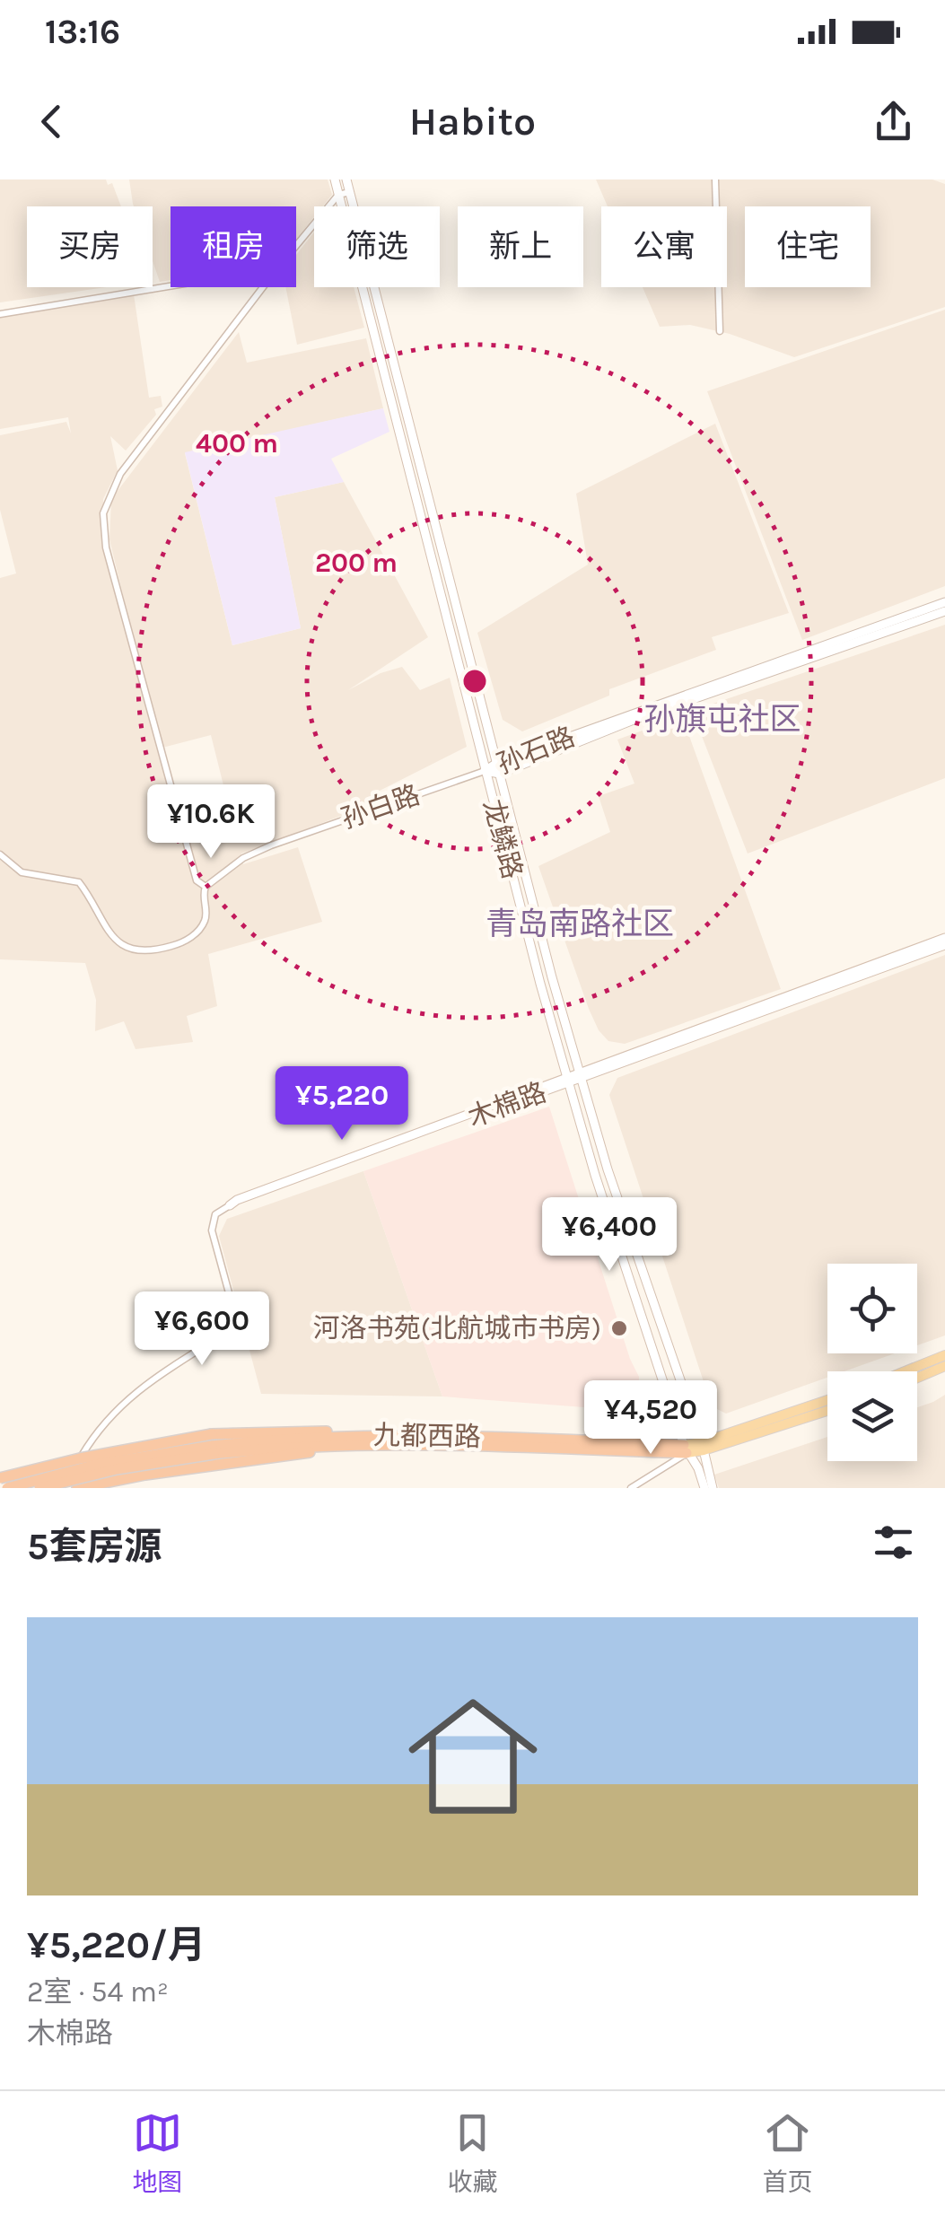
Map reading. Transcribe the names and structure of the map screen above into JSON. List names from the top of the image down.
{
  "streets": {
    "highway": ["九都西路"],
    "main road": ["孙石路", "龙鳞路", "木棉路"],
    "street": ["孙白路"]
  },
  "crossings": [
    ["孙石路", "孙白路"],
    ["孙石路", "龙鳞路"],
    ["孙白路", "龙鳞路"],
    ["龙鳞路", "木棉路"],
    ["龙鳞路", "九都西路"]
  ],
  "districts": ["孙旗屯社区", "青岛南路社区"],
  "places": ["河洛书苑(北航城市书房)"],
  "page": {
    "status": "13:16",
    "header": "Habito",
    "chip": [
      "买房",
      "租房",
      "筛选",
      "新上",
      "公寓",
      "住宅"
    ],
    "price": [
      "¥10.6K",
      "¥5,220",
      "¥6,400",
      "¥6,600",
      "¥4,520"
    ],
    "heading": "5套房源",
    "list": [
      {
        "name": "¥5,220/月",
        "note": "2室 · 54 m² · 木棉路"
      }
    ],
    "tabs": ["地图", "收藏", "首页"]
  },
  "rings": ["400 m", "200 m"]
}
